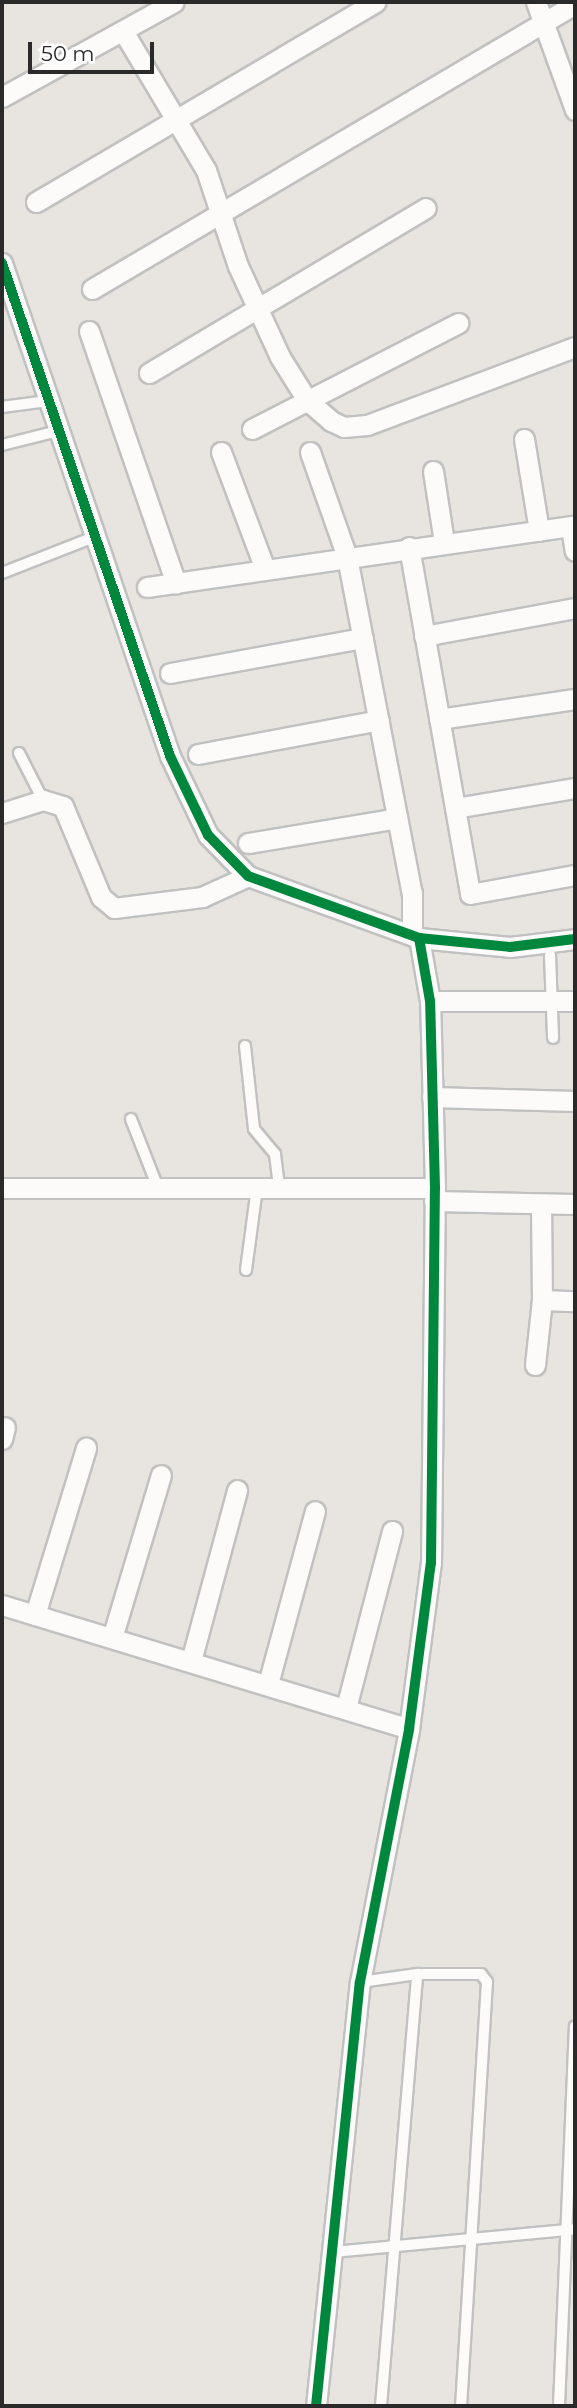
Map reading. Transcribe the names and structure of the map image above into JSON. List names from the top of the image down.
{
  "scale_bar": "50 m"
}
